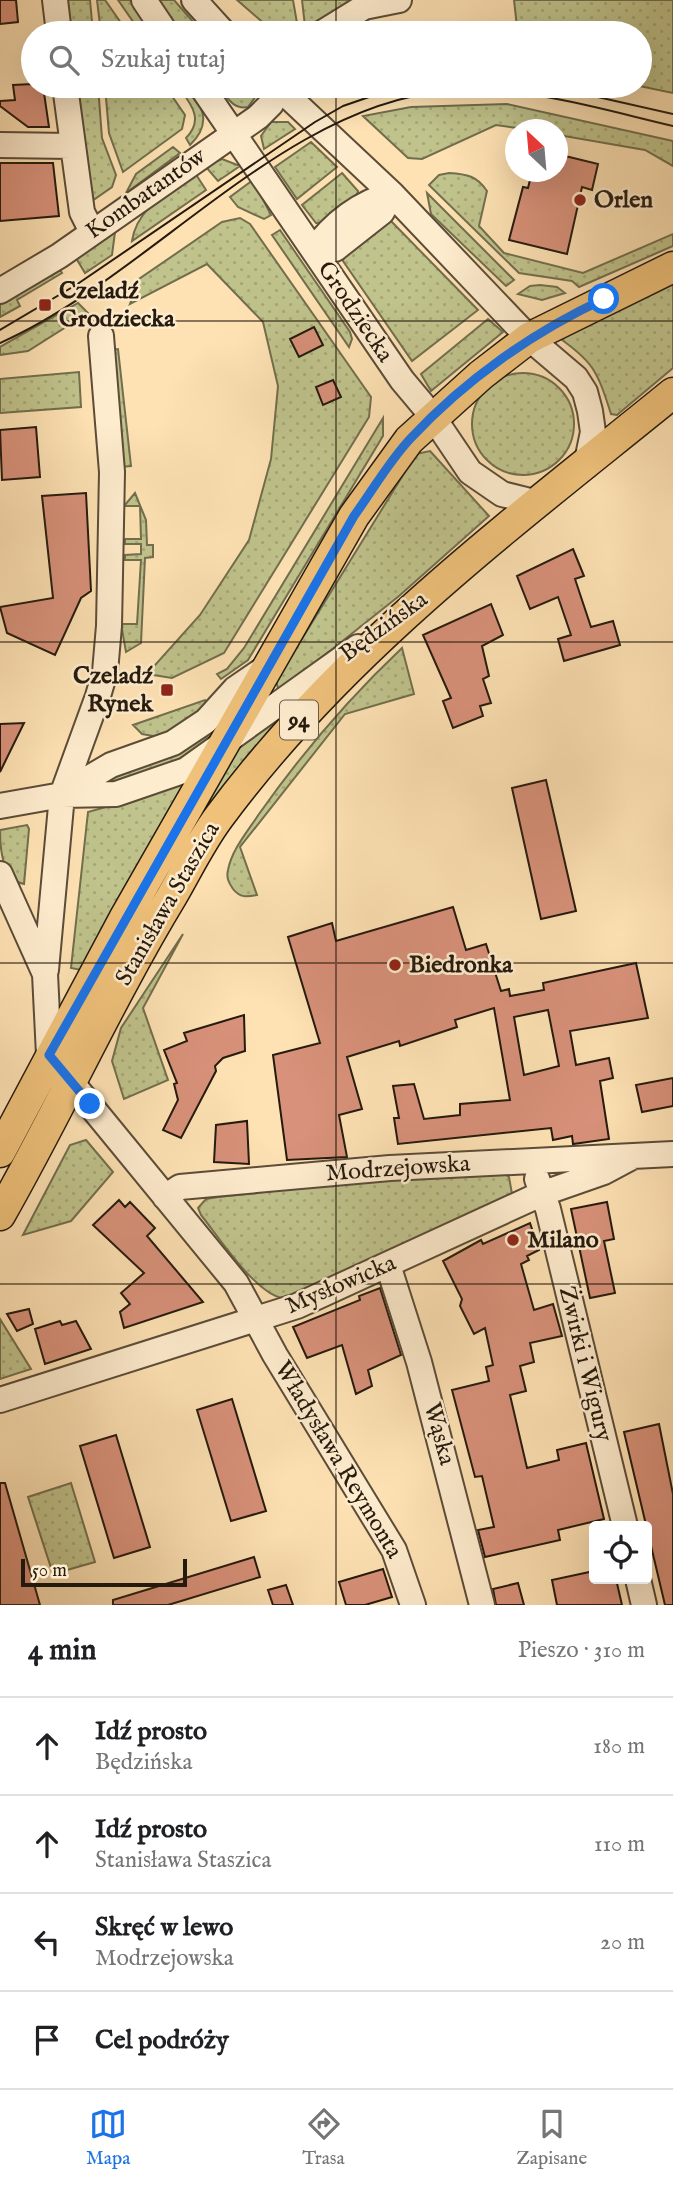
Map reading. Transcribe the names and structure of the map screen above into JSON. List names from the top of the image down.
{
  "streets": {
    "main road": ["Będzińska", "94", "Stanisława Staszica"],
    "street": [
      "Kombatantów",
      "Grodziecka",
      "Modrzejowska",
      "Mysłowicka",
      "Żwirki i Wigury",
      "Wąska",
      "Władysława Reymonta"
    ]
  },
  "crossings": [
    ["Kombatantów", "Grodziecka"],
    ["Grodziecka", "Będzińska"],
    ["Grodziecka", "94"],
    ["Będzińska", "94"],
    ["Będzińska", "Stanisława Staszica"],
    ["Modrzejowska", "Mysłowicka"],
    ["Modrzejowska", "Żwirki i Wigury"],
    ["Mysłowicka", "Żwirki i Wigury"],
    ["Mysłowicka", "Wąska"],
    ["Mysłowicka", "Władysława Reymonta"]
  ],
  "places": {
    "other": ["Orlen", "Biedronka", "Milano"],
    "transit": ["Czeladź Grodziecka", "Czeladź Rynek"]
  },
  "scale_bar": "50 m",
  "north": "top left",
  "page": {
    "search": "Szukaj tutaj",
    "scale": "50 m",
    "heading": ["4 min", "Pieszo · 310 m"],
    "list": [
      ["Idź prosto", "Będzińska", "180 m"],
      ["Idź prosto", "Stanisława Staszica", "110 m"],
      ["Skręć w lewo", "Modrzejowska", "20 m"],
      "Cel podróży"
    ],
    "nav": ["Mapa", "Trasa", "Zapisane"]
  }
}
